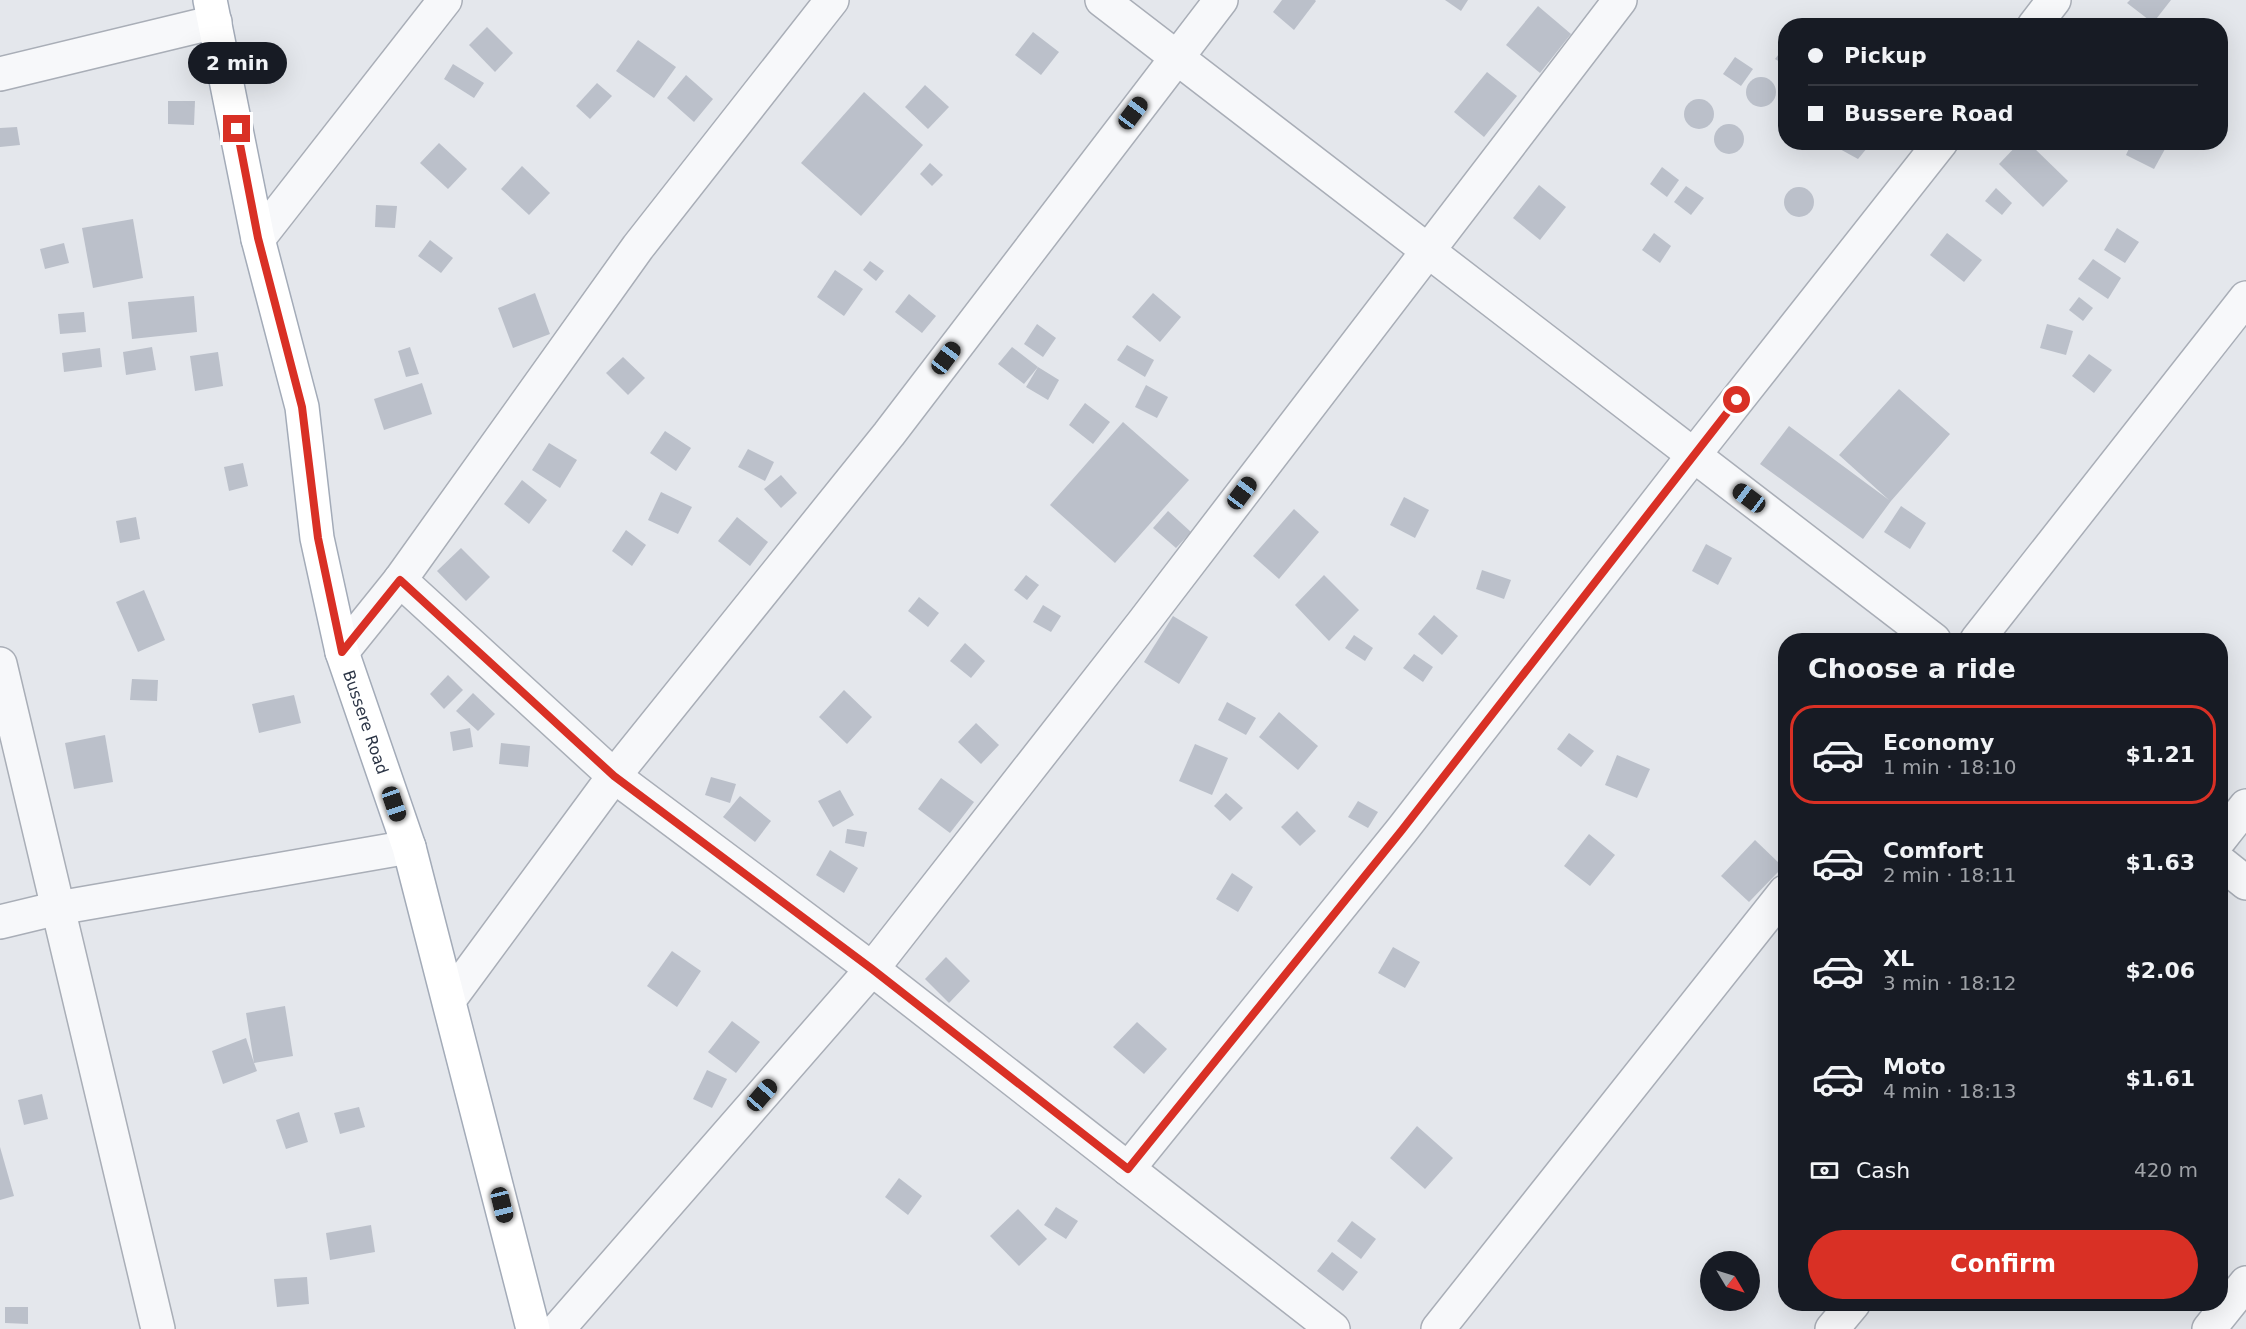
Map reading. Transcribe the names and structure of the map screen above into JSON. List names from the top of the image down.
{
  "streets": {
    "main road": ["Bussere Road"]
  },
  "north": "bottom right",
  "page": {
    "banner": ["Pickup", "Bussere Road"],
    "bubble": "2 min",
    "heading": "Choose a ride",
    "list": [
      {
        "name": "Economy",
        "note": "1 min · 18:10",
        "value": "$1.21"
      },
      {
        "name": "Comfort",
        "note": "2 min · 18:11",
        "value": "$1.63"
      },
      {
        "name": "XL",
        "note": "3 min · 18:12",
        "value": "$2.06"
      },
      {
        "name": "Moto",
        "note": "4 min · 18:13",
        "value": "$1.61"
      }
    ],
    "pay": ["Cash", "420 m"],
    "buttons": "Confirm"
  }
}
